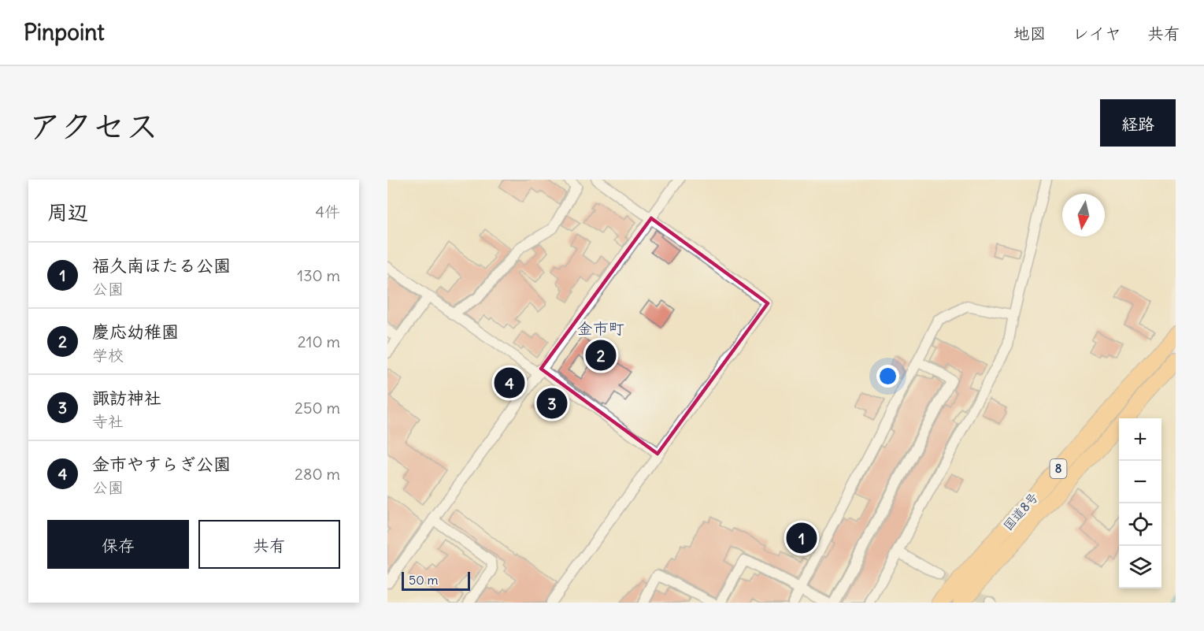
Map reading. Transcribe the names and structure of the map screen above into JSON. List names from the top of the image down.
{
  "streets": {
    "highway": ["8", "国道8号"]
  },
  "districts": ["金市町"],
  "scale_bar": "50 m",
  "north": "bottom",
  "page": {
    "header": "Pinpoint",
    "nav": ["地図", "レイヤ", "共有"],
    "title": "アクセス",
    "buttons": [
      "経路",
      ["保存", "共有"]
    ],
    "heading": ["周辺", "4件"],
    "list": [
      {
        "mark": "1",
        "name": "福久南ほたる公園",
        "note": "公園",
        "value": "130 m"
      },
      {
        "mark": "2",
        "name": "慶応幼稚園",
        "note": "学校",
        "value": "210 m"
      },
      {
        "mark": "3",
        "name": "諏訪神社",
        "note": "寺社",
        "value": "250 m"
      },
      {
        "mark": "4",
        "name": "金市やすらぎ公園",
        "note": "公園",
        "value": "280 m"
      }
    ],
    "pins": [
      "2",
      "4",
      "3",
      "1"
    ],
    "map_buttons": ["+", "−"],
    "scale": "50 m"
  }
}
